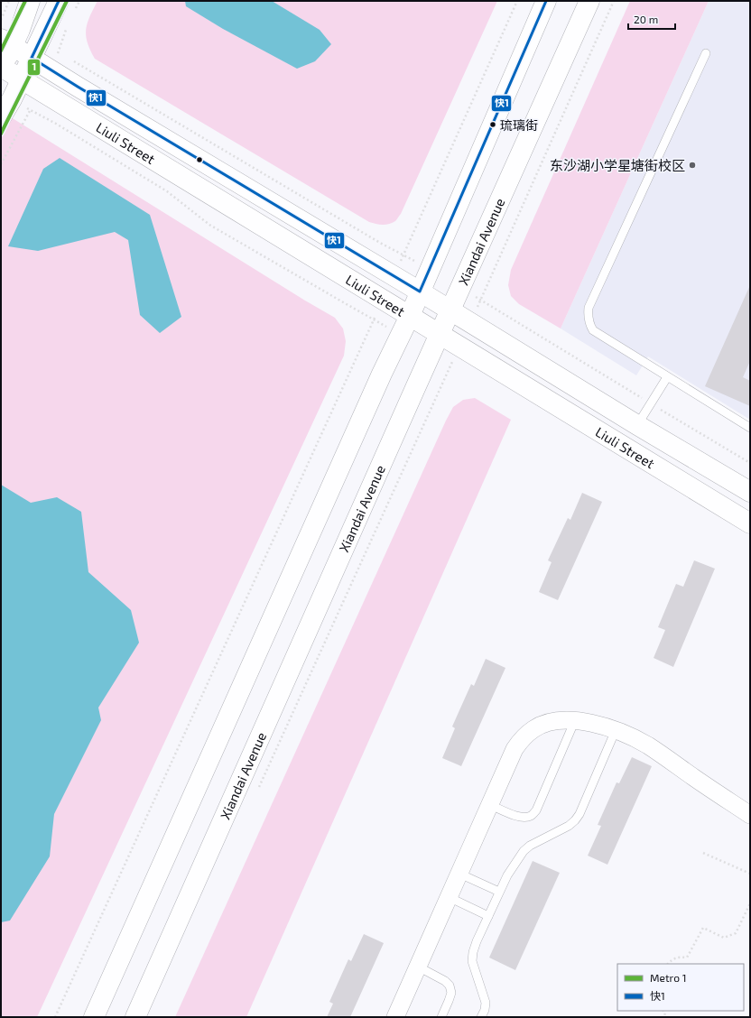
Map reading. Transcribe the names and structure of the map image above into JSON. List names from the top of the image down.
{
  "streets": {
    "main road": ["Liuli Street", "Xiandai Avenue"]
  },
  "crossings": [
    ["Liuli Street", "Xiandai Avenue"]
  ],
  "places": ["琉璃街", "东沙湖小学星塘街校区"],
  "lines": ["metro line 1", "transit line 快1"],
  "legend": ["Metro 1", "快1"],
  "scale_bar": "20 m"
}
